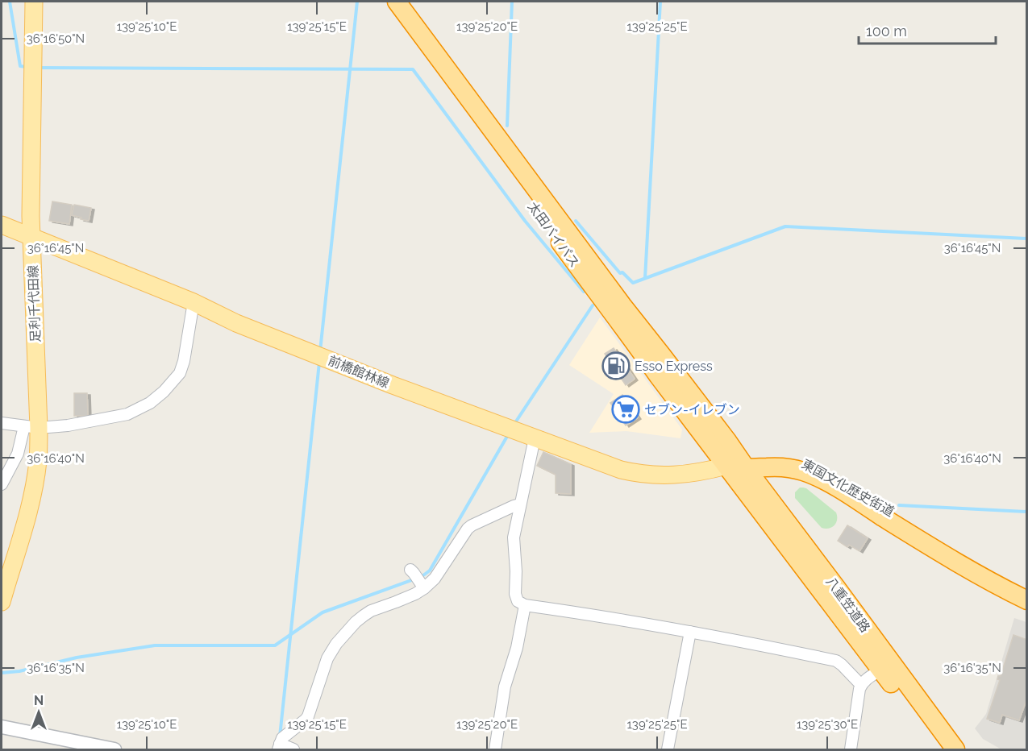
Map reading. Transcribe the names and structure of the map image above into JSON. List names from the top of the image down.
{
  "streets": {
    "highway": ["太田バイパス", "東国文化歴史街道", "八重笠道路"],
    "main road": ["足利千代田線", "前橋館林線"]
  },
  "crossings": [
    ["太田バイパス", "前橋館林線"],
    ["太田バイパス", "東国文化歴史街道"],
    ["太田バイパス", "八重笠道路"],
    ["足利千代田線", "前橋館林線"],
    ["前橋館林線", "東国文化歴史街道"],
    ["前橋館林線", "八重笠道路"],
    ["東国文化歴史街道", "八重笠道路"]
  ],
  "places": {
    "fuel station": ["Esso Express"],
    "supermarket": ["セブン-イレブン"]
  },
  "scale_bar": "100 m",
  "north": "top",
  "coordinates": [
    "139°25'10\"E",
    "139°25'15\"E",
    "139°25'20\"E",
    "139°25'25\"E",
    "36°16'50\"N",
    "36°16'45\"N",
    "36°16'40\"N",
    "36°16'35\"N",
    "139°25'30\"E"
  ]
}
